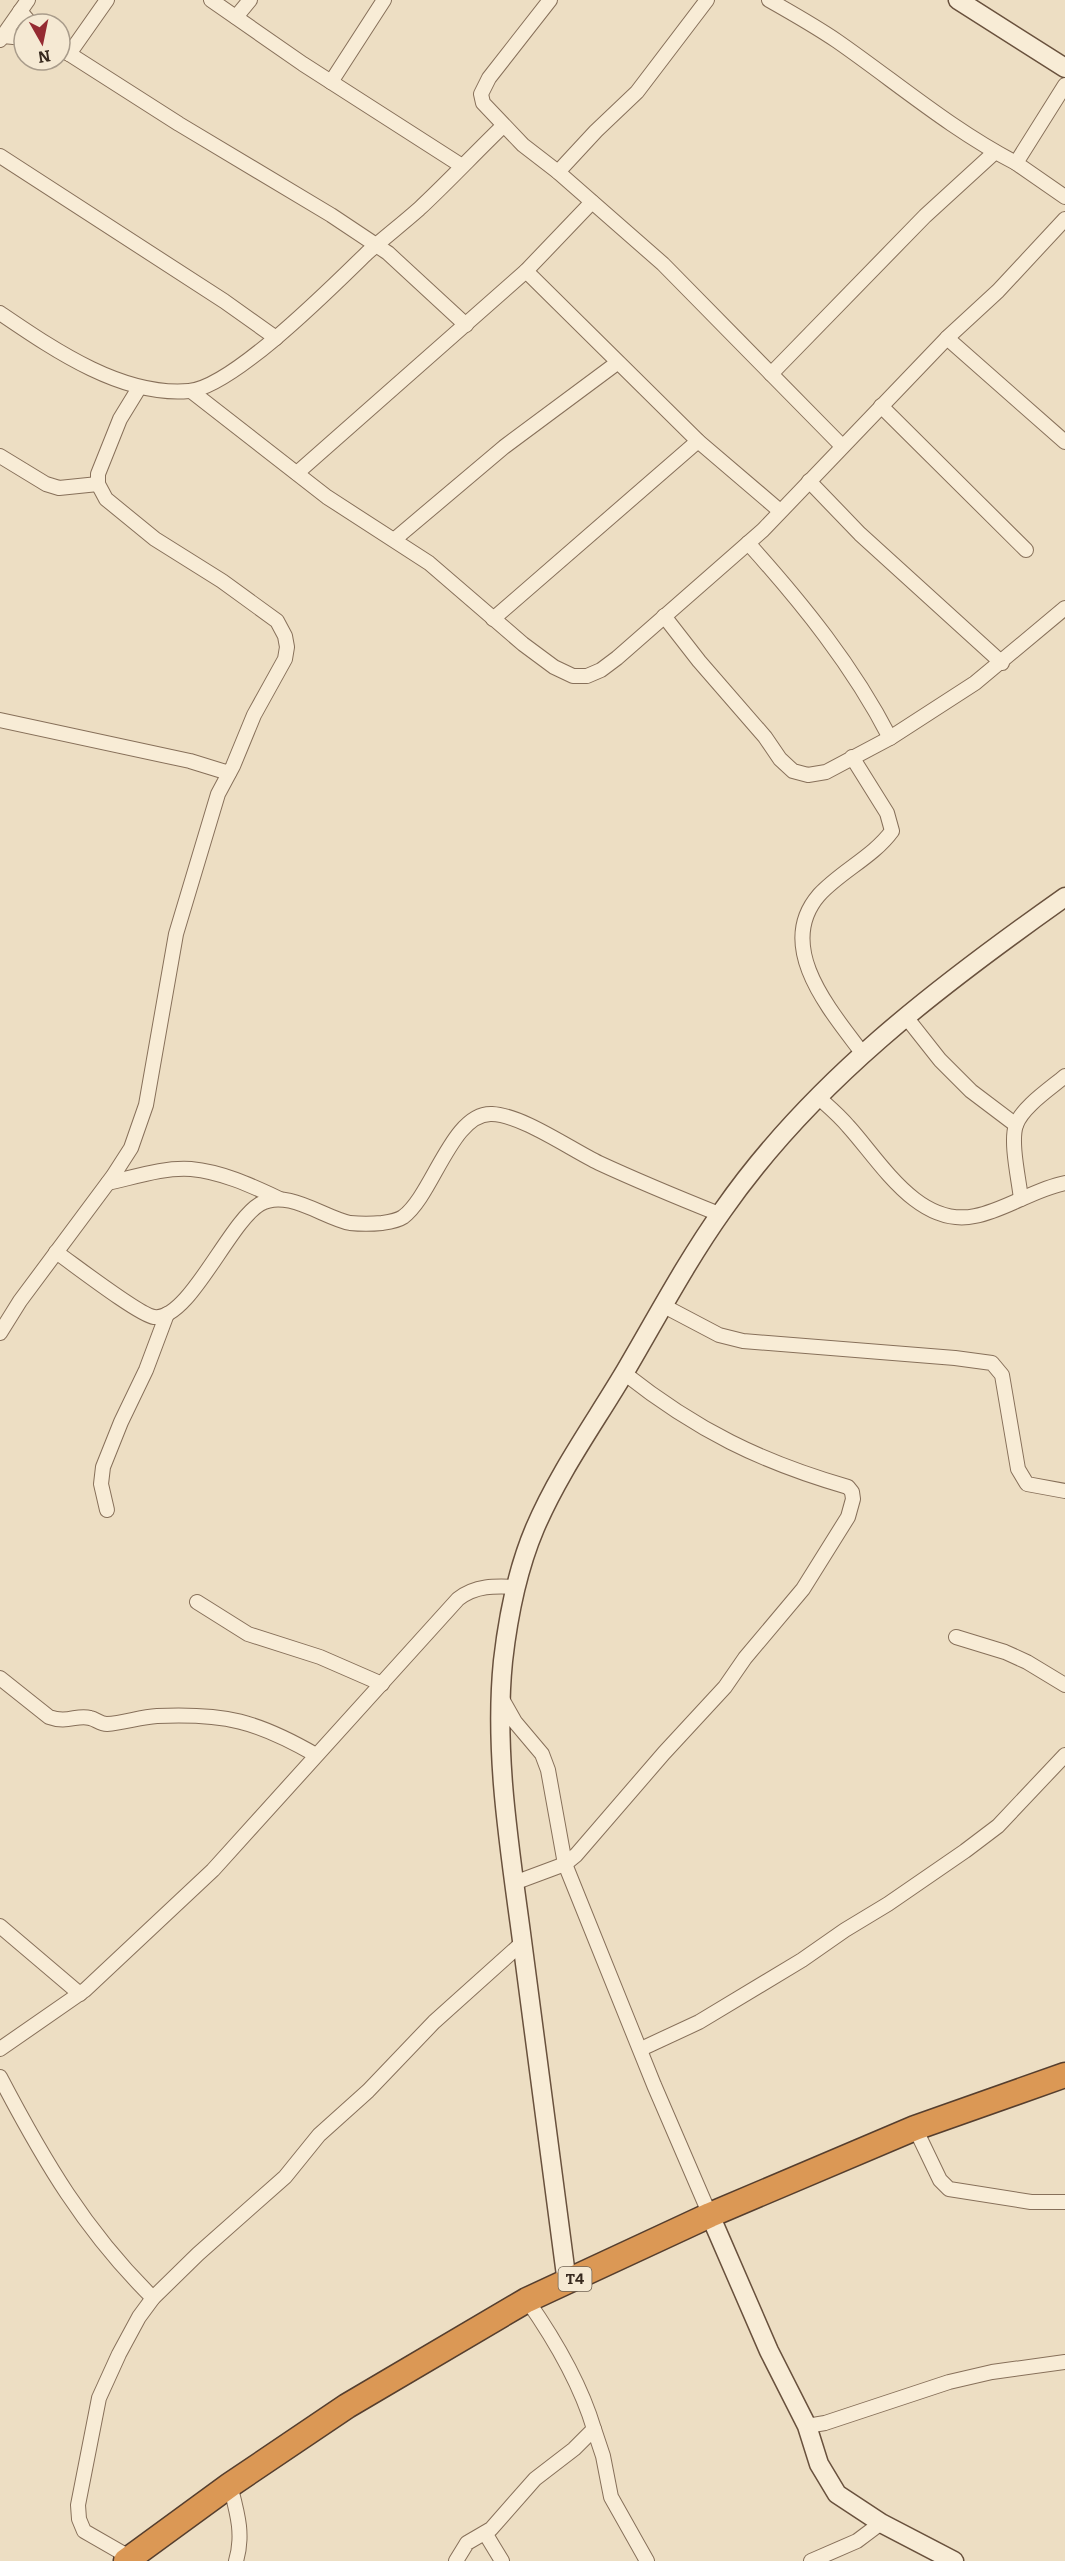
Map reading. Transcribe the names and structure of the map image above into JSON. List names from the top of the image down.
{
  "streets": {
    "highway": ["T4"]
  },
  "north": "bottom"
}
